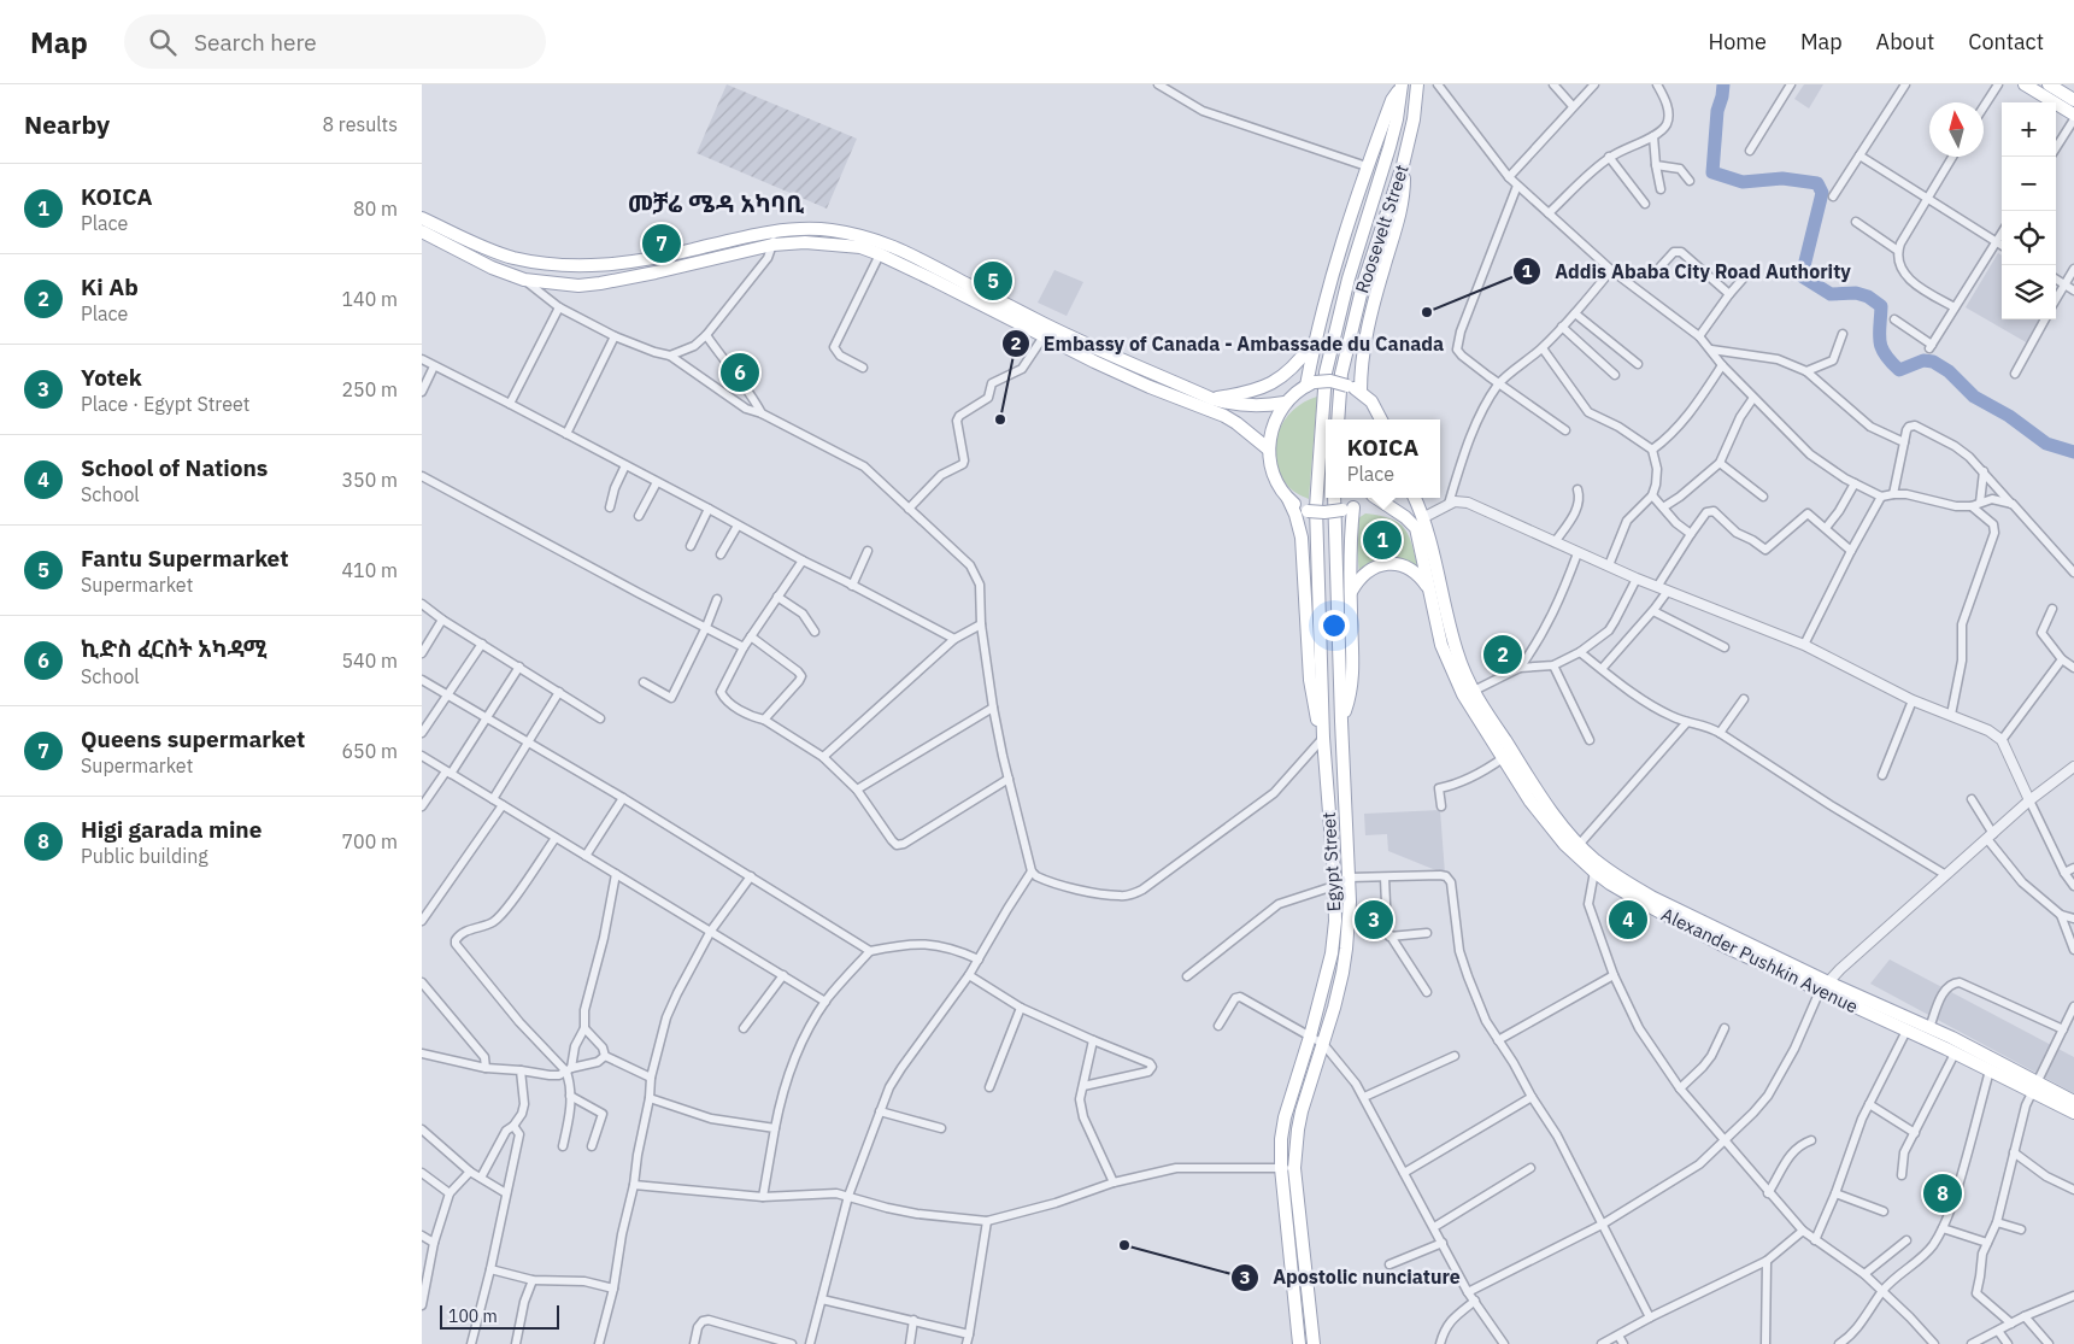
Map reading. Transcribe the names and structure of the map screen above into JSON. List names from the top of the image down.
{
  "streets": {
    "main road": ["Roosevelt Street", "Egypt Street", "Alexander Pushkin Avenue"]
  },
  "crossings": [
    ["Roosevelt Street", "Egypt Street"]
  ],
  "districts": ["መቻሬ ሜዳ አካባቢ"],
  "places": ["Addis Ababa City Road Authority", "Embassy of Canada - Ambassade du Canada", "Apostolic nunciature"],
  "scale_bar": "100 m",
  "north": "top",
  "page": {
    "header": "Map",
    "search": "Search here",
    "nav": [
      "Home",
      "Map",
      "About",
      "Contact"
    ],
    "heading": ["Nearby", "8 results"],
    "map_buttons": ["+", "−"],
    "list": [
      {
        "mark": "1",
        "name": "KOICA",
        "note": "Place",
        "value": "80 m"
      },
      {
        "mark": "2",
        "name": "Ki Ab",
        "note": "Place",
        "value": "140 m"
      },
      {
        "mark": "3",
        "name": "Yotek",
        "note": "Place · Egypt Street",
        "value": "250 m"
      },
      {
        "mark": "4",
        "name": "School of Nations",
        "note": "School",
        "value": "350 m"
      },
      {
        "mark": "5",
        "name": "Fantu Supermarket",
        "note": "Supermarket",
        "value": "410 m"
      },
      {
        "mark": "6",
        "name": "ኪድስ ፈርስት አካዳሚ",
        "note": "School",
        "value": "540 m"
      },
      {
        "mark": "7",
        "name": "Queens supermarket",
        "note": "Supermarket",
        "value": "650 m"
      },
      {
        "mark": "8",
        "name": "Higi garada mine",
        "note": "Public building",
        "value": "700 m"
      }
    ],
    "pins": [
      "7",
      "5",
      "6",
      "1",
      "2",
      "3",
      "4",
      "8"
    ],
    "popup": ["KOICA", "Place"],
    "scale": "100 m"
  }
}
